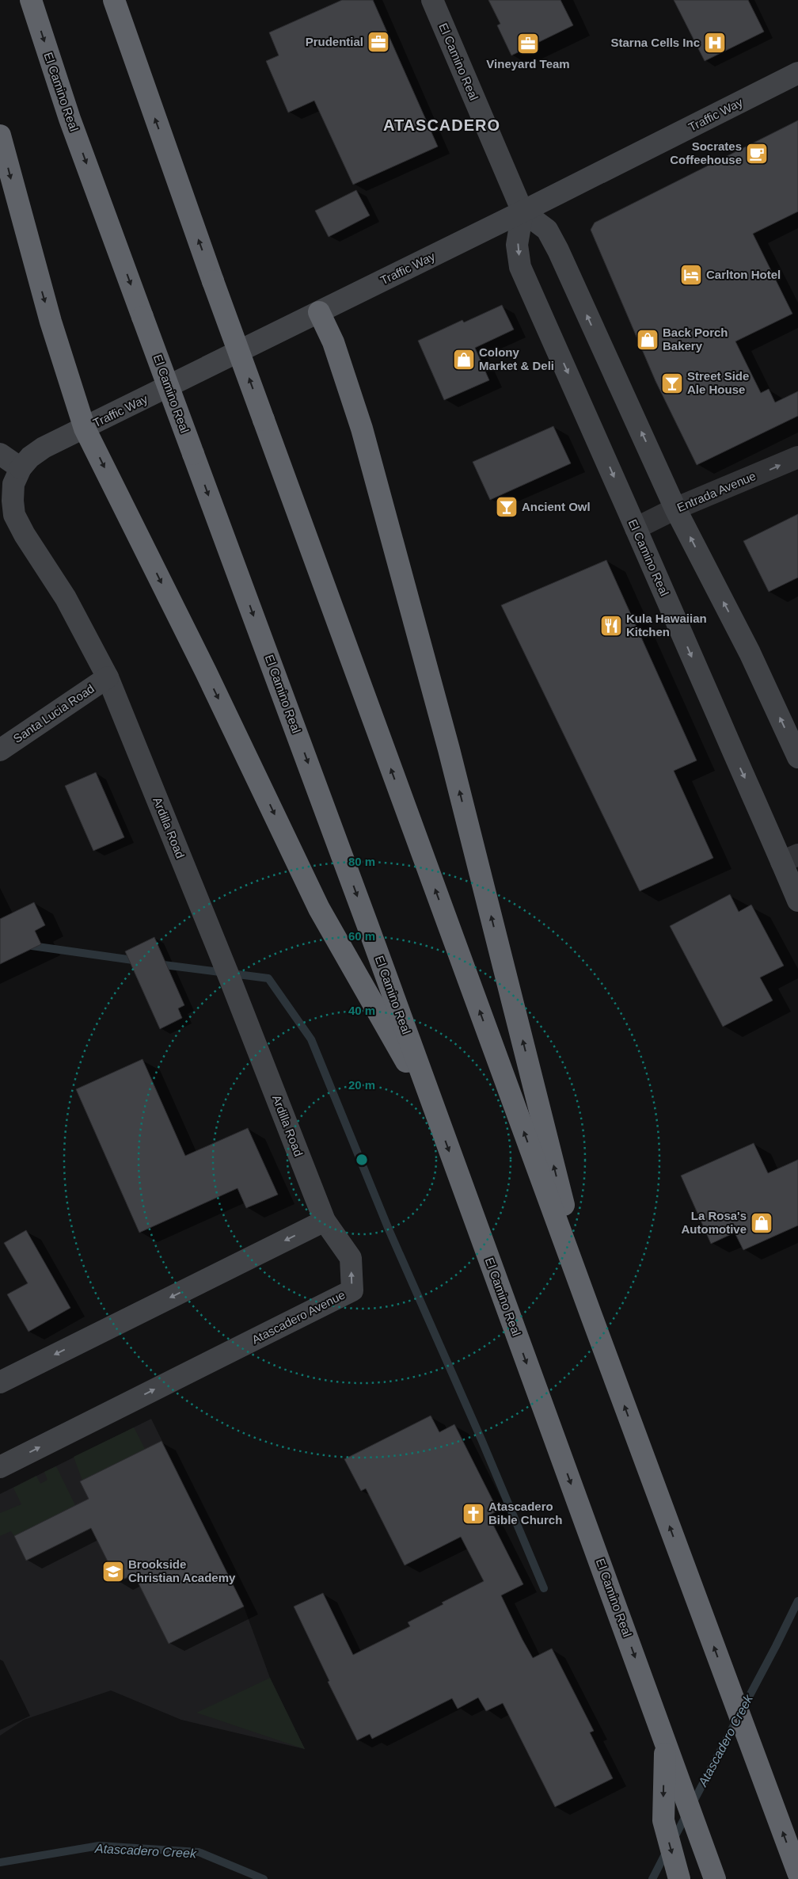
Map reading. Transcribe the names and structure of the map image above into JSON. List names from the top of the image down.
{
  "streets": {
    "highway": ["El Camino Real"],
    "street": [
      "Traffic Way",
      "Entrada Avenue",
      "Santa Lucia Road",
      "Ardilla Road",
      "Atascadero Avenue"
    ]
  },
  "crossings": [
    ["El Camino Real", "Traffic Way"],
    ["El Camino Real", "Entrada Avenue"],
    ["Traffic Way", "Ardilla Road"],
    ["Santa Lucia Road", "Ardilla Road"],
    ["Ardilla Road", "Atascadero Avenue"]
  ],
  "one_way": ["Entrada Avenue"],
  "districts": ["ATASCADERO"],
  "water": ["Atascadero Creek"],
  "places": {
    "office": ["Prudential", "Vineyard Team"],
    "hospital": ["Starna Cells Inc"],
    "cafe": ["Socrates Coffeehouse"],
    "hotel": ["Carlton Hotel"],
    "shop": ["Back Porch Bakery", "Colony Market & Deli", "La Rosa's Automotive"],
    "bar": ["Street Side Ale House", "Ancient Owl"],
    "restaurant": ["Kula Hawaiian Kitchen"],
    "church": ["Atascadero Bible Church"],
    "school or university": ["Brookside Christian Academy"]
  },
  "rings": [
    "80 m",
    "60 m",
    "40 m",
    "20 m"
  ]
}
